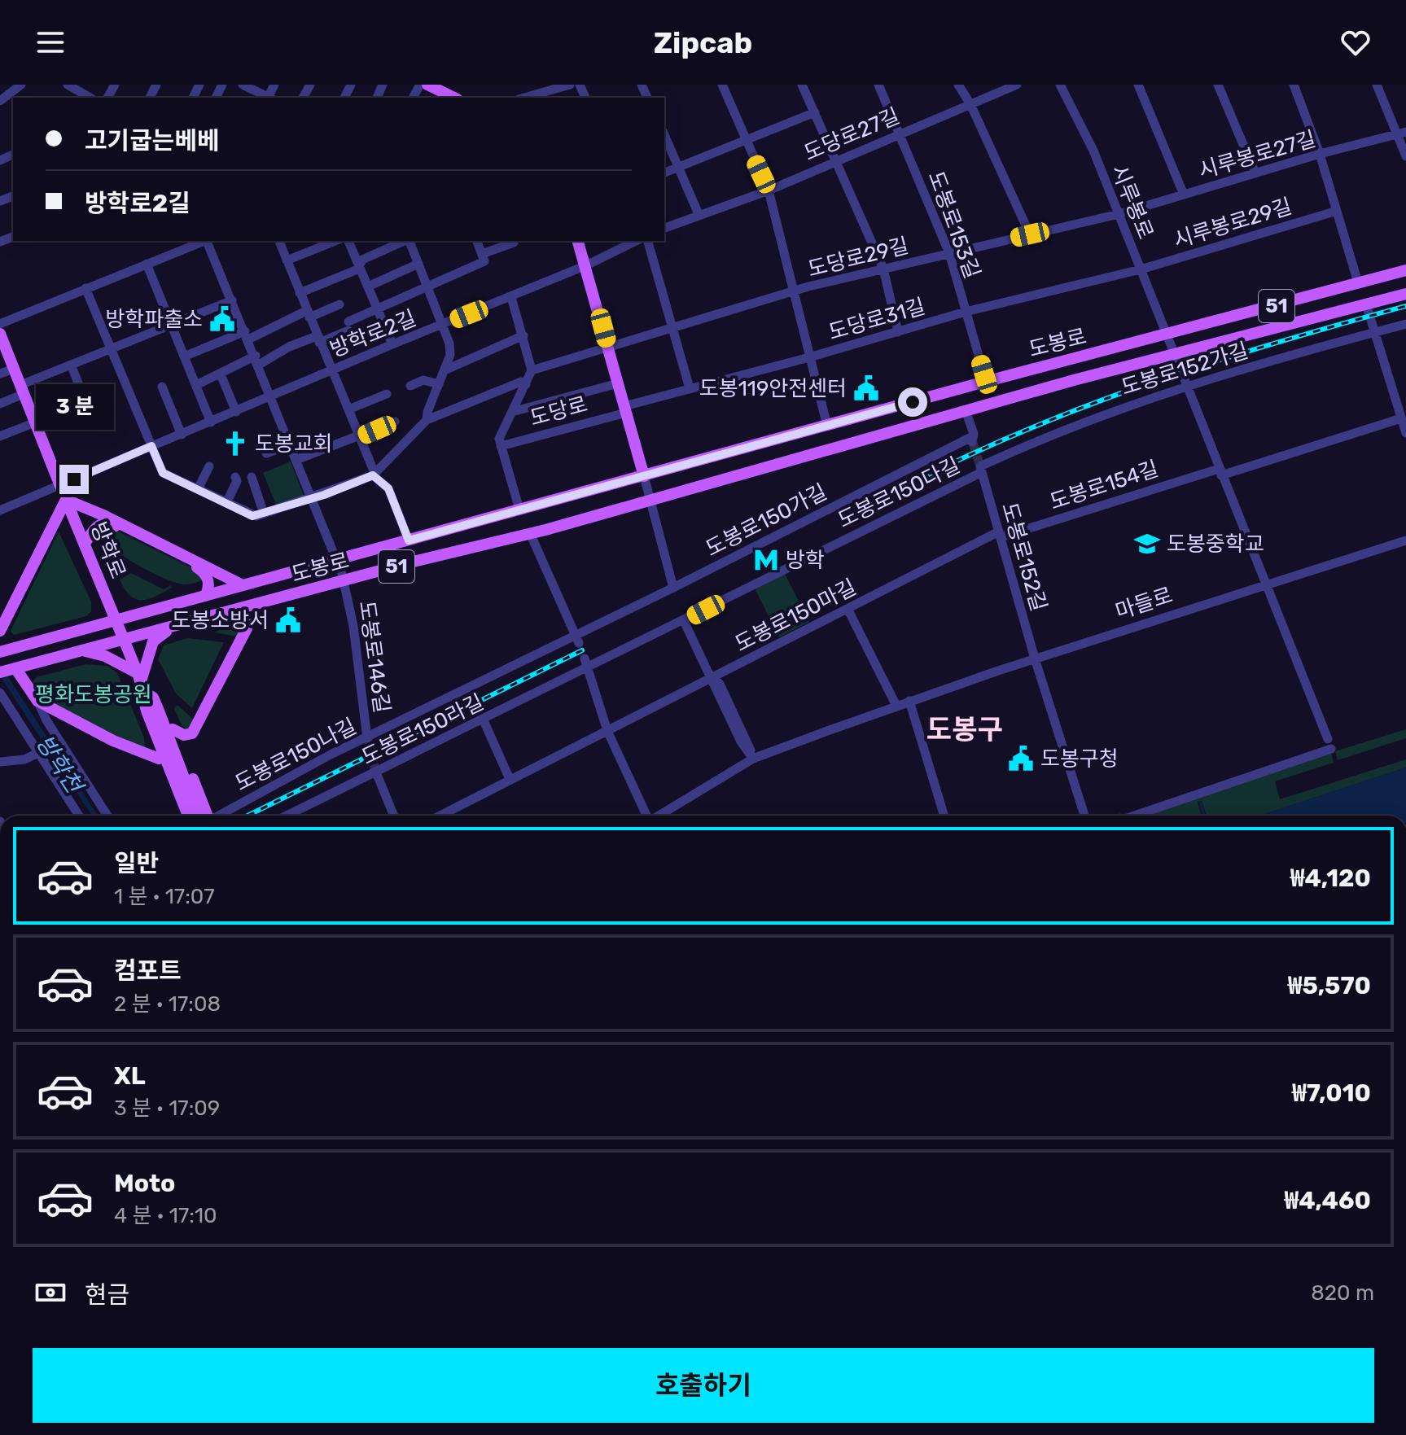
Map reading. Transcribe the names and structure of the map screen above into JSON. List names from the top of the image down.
{
  "streets": {
    "main road": ["51", "도봉로", "방학로"],
    "street": [
      "도당로27길",
      "시루봉로27길",
      "시루봉로",
      "시루봉로29길",
      "도봉로153길",
      "도당로29길",
      "도당로31길",
      "방학로2길",
      "도봉로152가길",
      "도당로",
      "도봉로154길",
      "도봉로150다길",
      "도봉로150가길",
      "도봉로152길",
      "마들로",
      "도봉로150마길",
      "도봉로146길",
      "도봉로150라길",
      "도봉로150나길"
    ]
  },
  "crossings": [
    ["도당로27길", "도봉로153길"],
    ["시루봉로27길", "시루봉로"],
    ["시루봉로27길", "도당로29길"],
    ["시루봉로", "시루봉로29길"],
    ["시루봉로", "도당로29길"],
    ["시루봉로", "도당로31길"],
    ["시루봉로", "도봉로"],
    ["시루봉로29길", "도당로31길"],
    ["도봉로153길", "도당로29길"],
    ["도봉로153길", "도당로31길"],
    ["도봉로153길", "도봉로"],
    ["도당로31길", "도당로"],
    ["방학로2길", "방학로"],
    ["방학로2길", "도봉로146길"],
    ["도봉로", "도봉로150가길"],
    ["도봉로", "방학로"],
    ["도봉로", "도봉로146길"],
    ["도봉로152가길", "도봉로150다길"],
    ["도봉로152가길", "도봉로152길"],
    ["도봉로154길", "도봉로152길"],
    ["도봉로154길", "도봉로150마길"],
    ["도봉로150다길", "도봉로152길"],
    ["도봉로150다길", "도봉로150라길"],
    ["도봉로150가길", "도봉로150나길"],
    ["도봉로152길", "마들로"],
    ["도봉로152길", "도봉로150마길"],
    ["도봉로146길", "도봉로150나길"]
  ],
  "districts": ["도봉구"],
  "water": ["방학천"],
  "parks": ["평화도봉공원"],
  "places": {
    "public building": [
      "방학파출소",
      "도봉119안전센터",
      "도봉소방서",
      "도봉구청"
    ],
    "church": ["도봉교회"],
    "school or university": ["도봉중학교"],
    "metro station": ["방학"]
  },
  "page": {
    "header": "Zipcab",
    "banner": ["고기굽는베베", "방학로2길"],
    "bubble": "3 분",
    "list": [
      {
        "name": "일반",
        "note": "1 분 · 17:07",
        "value": "₩4,120"
      },
      {
        "name": "컴포트",
        "note": "2 분 · 17:08",
        "value": "₩5,570"
      },
      {
        "name": "XL",
        "note": "3 분 · 17:09",
        "value": "₩7,010"
      },
      {
        "name": "Moto",
        "note": "4 분 · 17:10",
        "value": "₩4,460"
      }
    ],
    "pay": ["현금", "820 m"],
    "buttons": "호출하기"
  }
}
